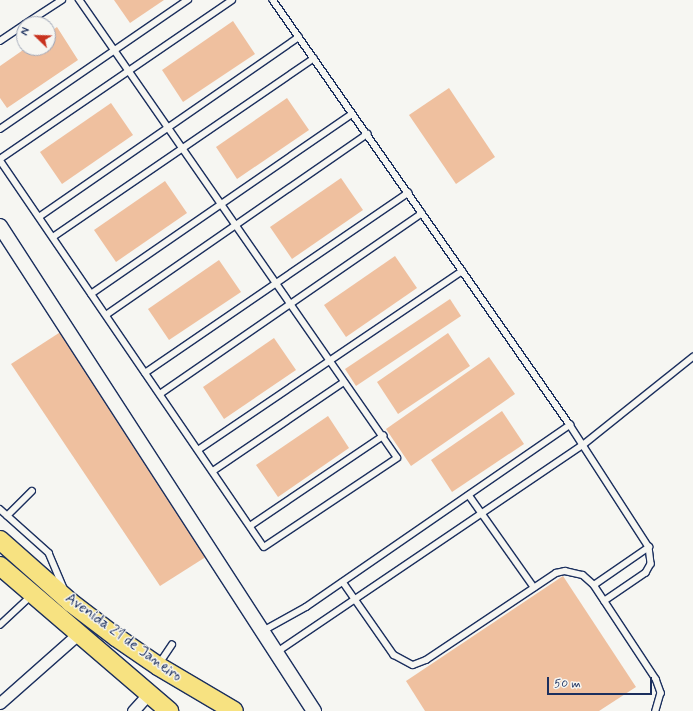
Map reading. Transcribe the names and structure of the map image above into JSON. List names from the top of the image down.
{
  "streets": {
    "main road": ["Avenida 21 de Janeiro"]
  },
  "scale_bar": "50 m",
  "north": "top left"
}
